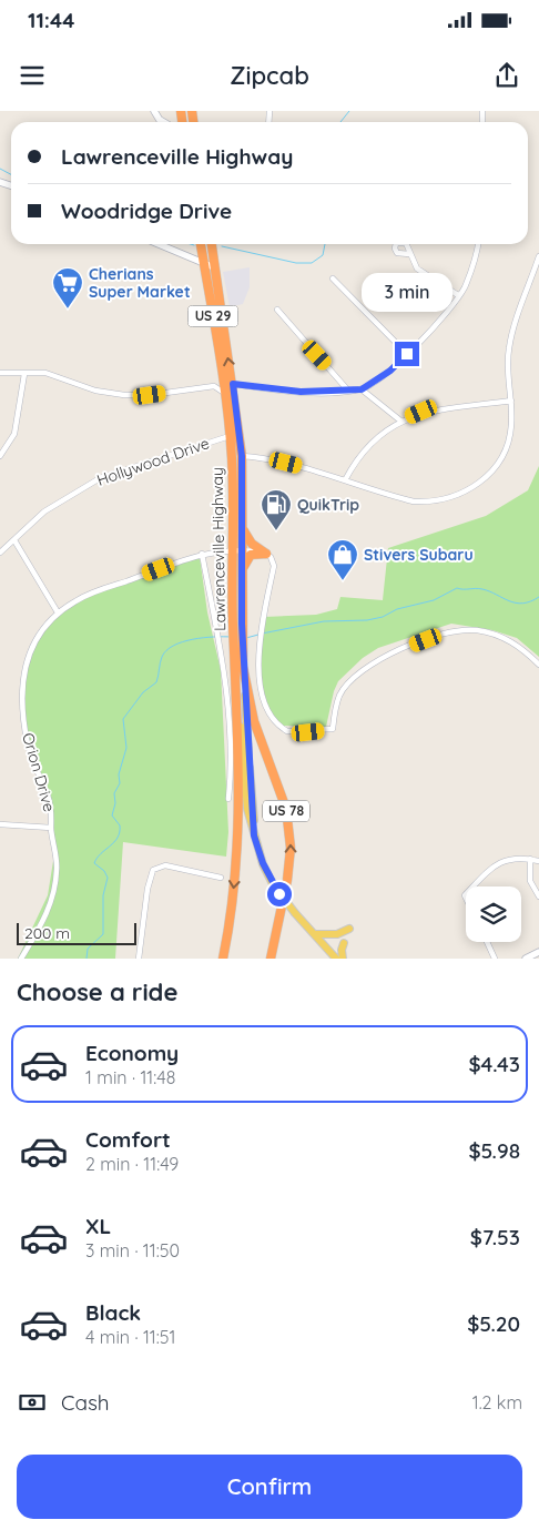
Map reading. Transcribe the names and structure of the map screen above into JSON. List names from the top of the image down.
{
  "streets": {
    "highway": ["US 29", "Lawrenceville Highway", "US 78"],
    "street": ["Hollywood Drive", "Orion Drive"]
  },
  "crossings": [
    ["US 29", "Lawrenceville Highway"],
    ["Hollywood Drive", "Lawrenceville Highway"],
    ["Lawrenceville Highway", "Orion Drive"],
    ["Lawrenceville Highway", "US 78"]
  ],
  "places": {
    "supermarket": ["Cherians Super Market"],
    "fuel station": ["QuikTrip"],
    "shop": ["Stivers Subaru"]
  },
  "scale_bar": "200 m",
  "page": {
    "status": "11:44",
    "header": "Zipcab",
    "banner": ["Lawrenceville Highway", "Woodridge Drive"],
    "bubble": "3 min",
    "scale": "200 m",
    "heading": "Choose a ride",
    "list": [
      {
        "name": "Economy",
        "note": "1 min · 11:48",
        "value": "$4.43"
      },
      {
        "name": "Comfort",
        "note": "2 min · 11:49",
        "value": "$5.98"
      },
      {
        "name": "XL",
        "note": "3 min · 11:50",
        "value": "$7.53"
      },
      {
        "name": "Black",
        "note": "4 min · 11:51",
        "value": "$5.20"
      }
    ],
    "pay": ["Cash", "1.2 km"],
    "buttons": "Confirm"
  }
}
